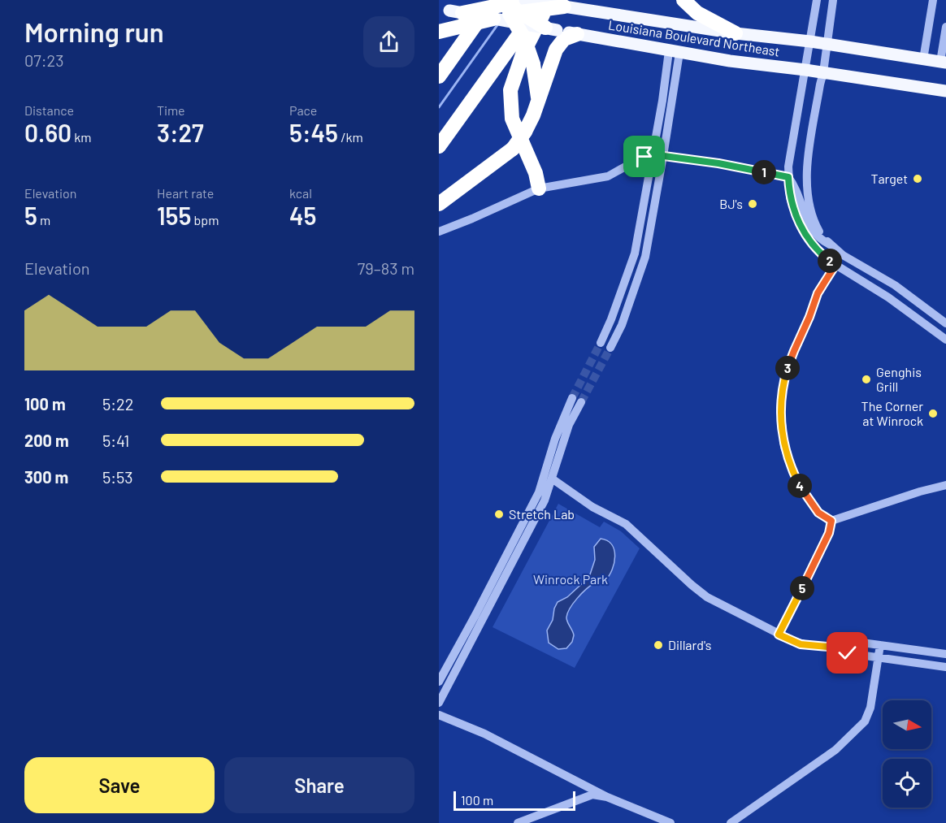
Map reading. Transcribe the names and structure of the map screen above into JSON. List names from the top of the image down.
{
  "streets": {
    "main road": ["Louisiana Boulevard Northeast"]
  },
  "parks": ["Winrock Park"],
  "places": [
    "Target",
    "BJ's",
    "Genghis Grill",
    "The Corner at Winrock",
    "Stretch Lab",
    "Dillard's"
  ],
  "scale_bar": "100 m",
  "north": "right",
  "page": {
    "heading": ["Morning run", "07:23"],
    "stats": [
      ["Distance", "0.60 km"],
      ["Time", "3:27"],
      ["Pace", "5:45 /km"],
      ["Elevation", "5 m"],
      ["Heart rate", "155 bpm"],
      ["kcal", "45"]
    ],
    "pins": [
      "1",
      "2",
      "3",
      "4",
      "5"
    ],
    "chart": ["Elevation", "79–83 m"],
    "list": [
      {
        "name": "100 m",
        "note": "5:22"
      },
      {
        "name": "200 m",
        "note": "5:41"
      },
      {
        "name": "300 m",
        "note": "5:53"
      }
    ],
    "buttons": ["Save", "Share"],
    "scale": "100 m"
  }
}
